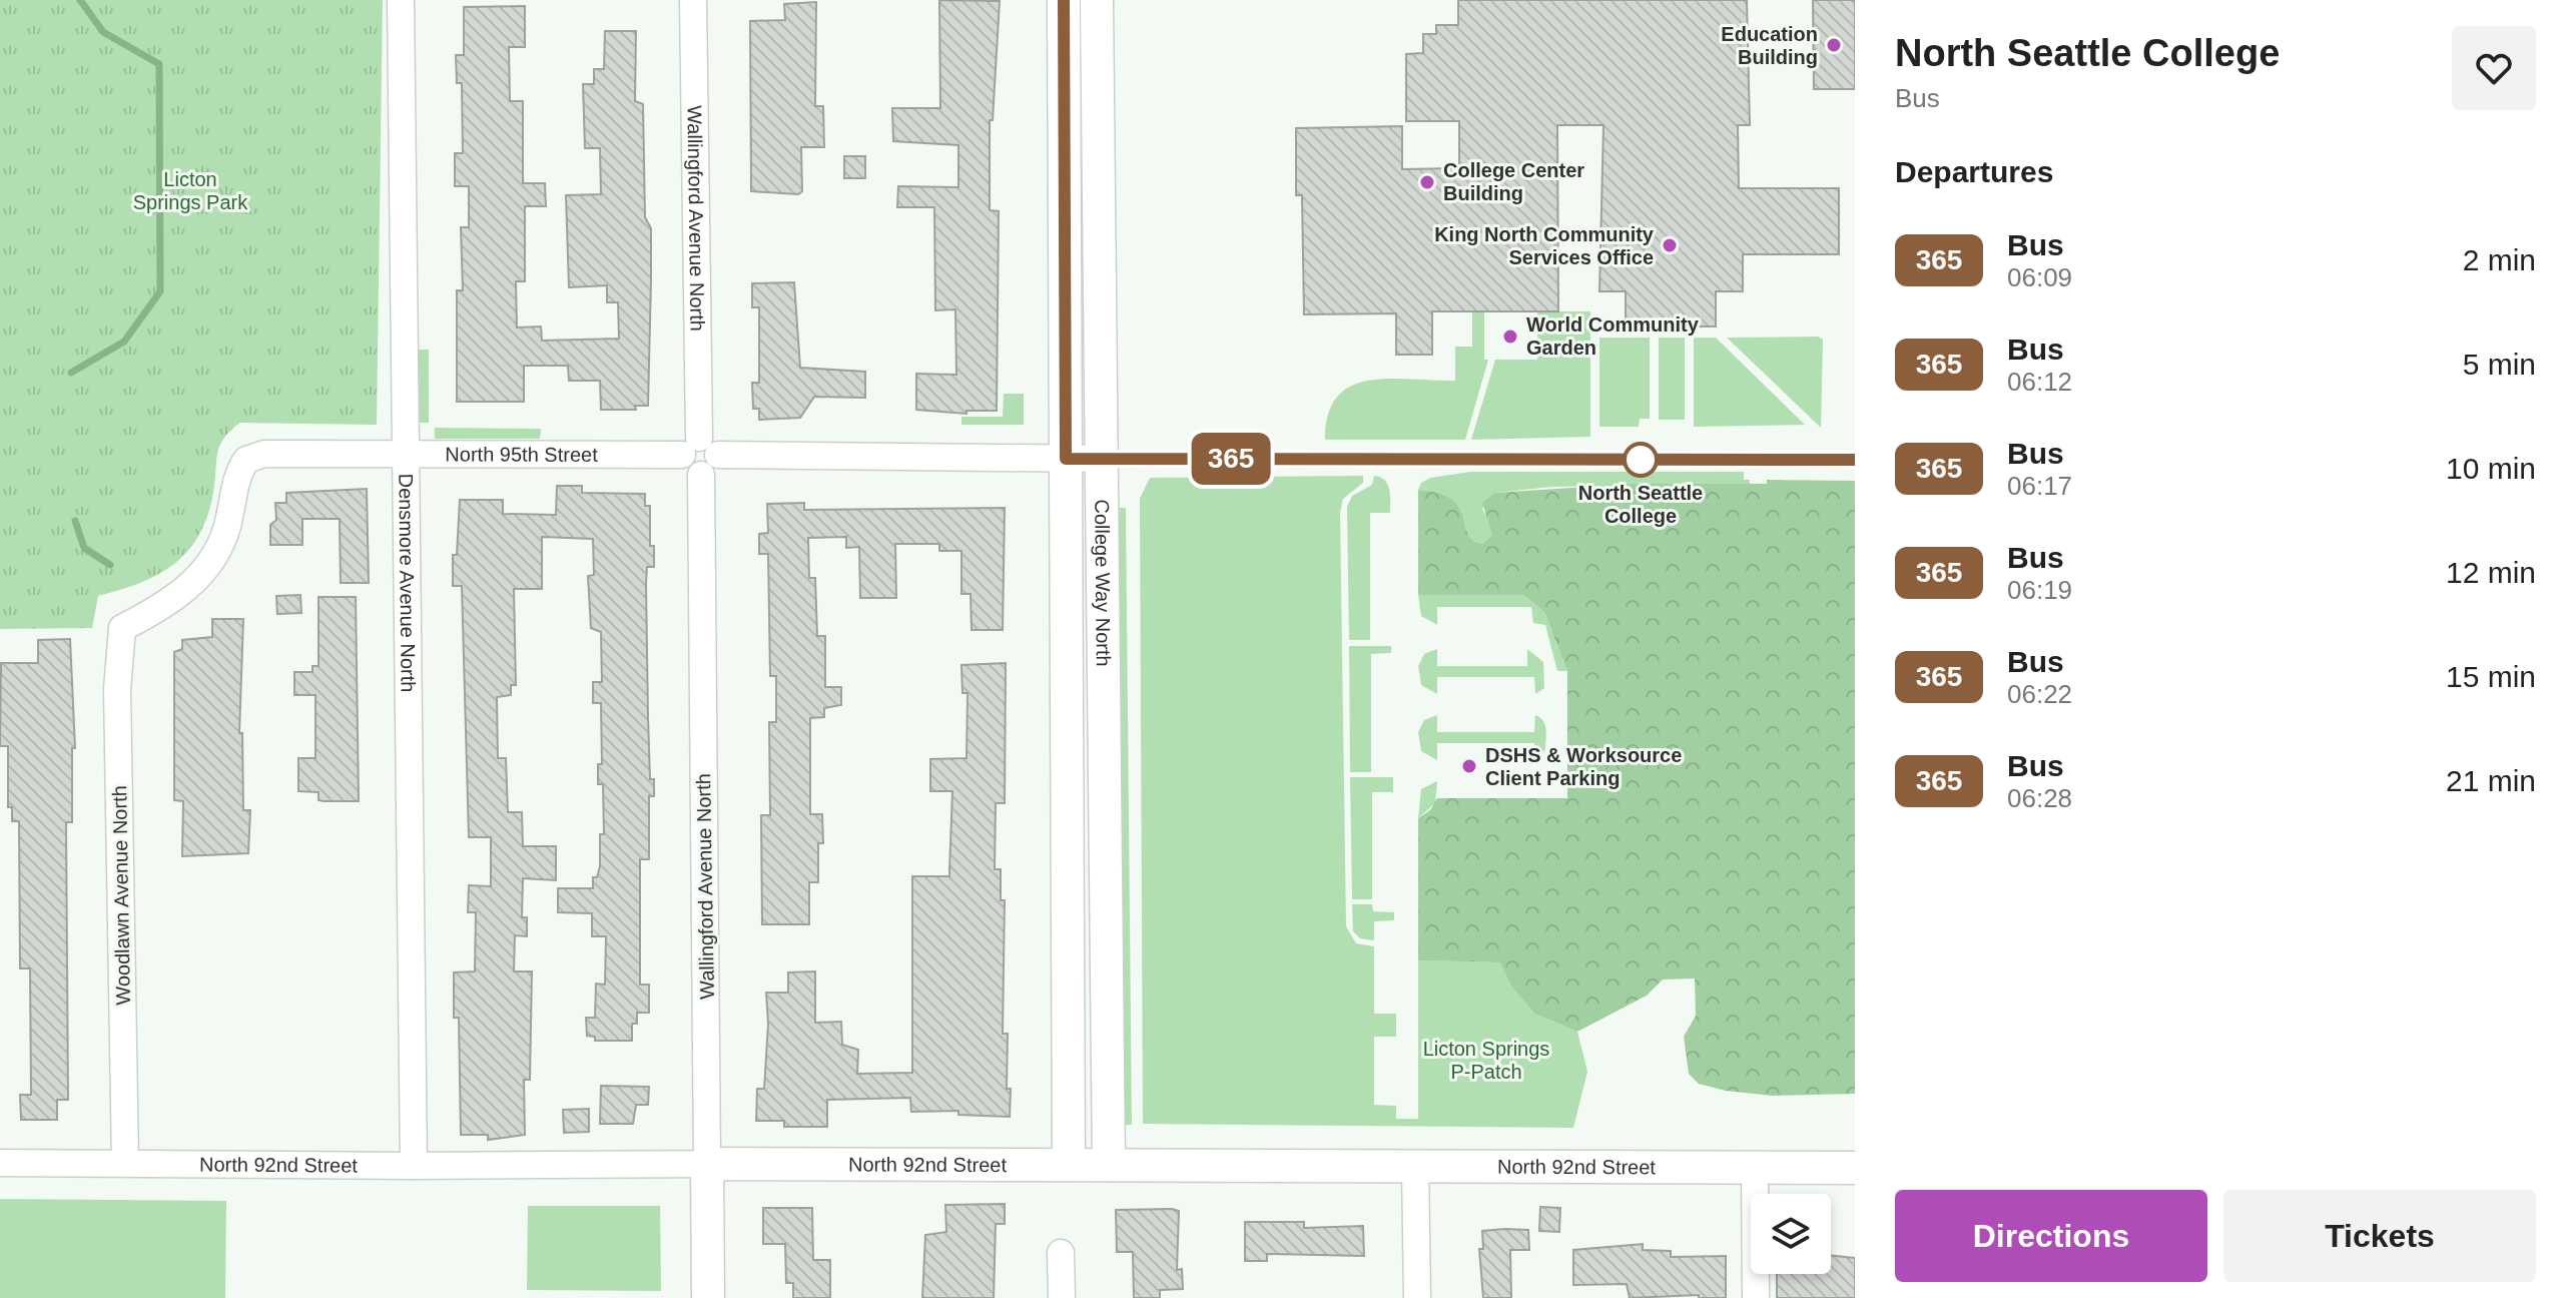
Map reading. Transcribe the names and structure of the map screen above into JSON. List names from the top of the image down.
{
  "streets": {
    "street": [
      "Wallingford Avenue North",
      "North 95th Street",
      "Densmore Avenue North",
      "College Way North",
      "Woodlawn Avenue North",
      "North 92nd Street"
    ]
  },
  "crossings": [
    ["Wallingford Avenue North", "North 95th Street"],
    ["Wallingford Avenue North", "North 92nd Street"],
    ["North 95th Street", "Densmore Avenue North"],
    ["North 95th Street", "College Way North"],
    ["North 95th Street", "Woodlawn Avenue North"],
    ["Densmore Avenue North", "North 92nd Street"],
    ["College Way North", "North 92nd Street"],
    ["Woodlawn Avenue North", "North 92nd Street"]
  ],
  "parks": ["Licton Springs Park", "Licton Springs P-Patch"],
  "places": [
    "Education Building",
    "College Center Building",
    "King North Community Services Office",
    "World Community Garden",
    "North Seattle College",
    "DSHS & Worksource Client Parking"
  ],
  "lines": ["bus line 365"],
  "page": {
    "on_map": "365",
    "heading": [
      ["North Seattle College", "Bus"],
      "Departures"
    ],
    "list": [
      {
        "mark": "365",
        "name": "Bus",
        "note": "06:09",
        "value": "2 min"
      },
      {
        "mark": "365",
        "name": "Bus",
        "note": "06:12",
        "value": "5 min"
      },
      {
        "mark": "365",
        "name": "Bus",
        "note": "06:17",
        "value": "10 min"
      },
      {
        "mark": "365",
        "name": "Bus",
        "note": "06:19",
        "value": "12 min"
      },
      {
        "mark": "365",
        "name": "Bus",
        "note": "06:22",
        "value": "15 min"
      },
      {
        "mark": "365",
        "name": "Bus",
        "note": "06:28",
        "value": "21 min"
      }
    ],
    "buttons": ["Directions", "Tickets"]
  }
}
